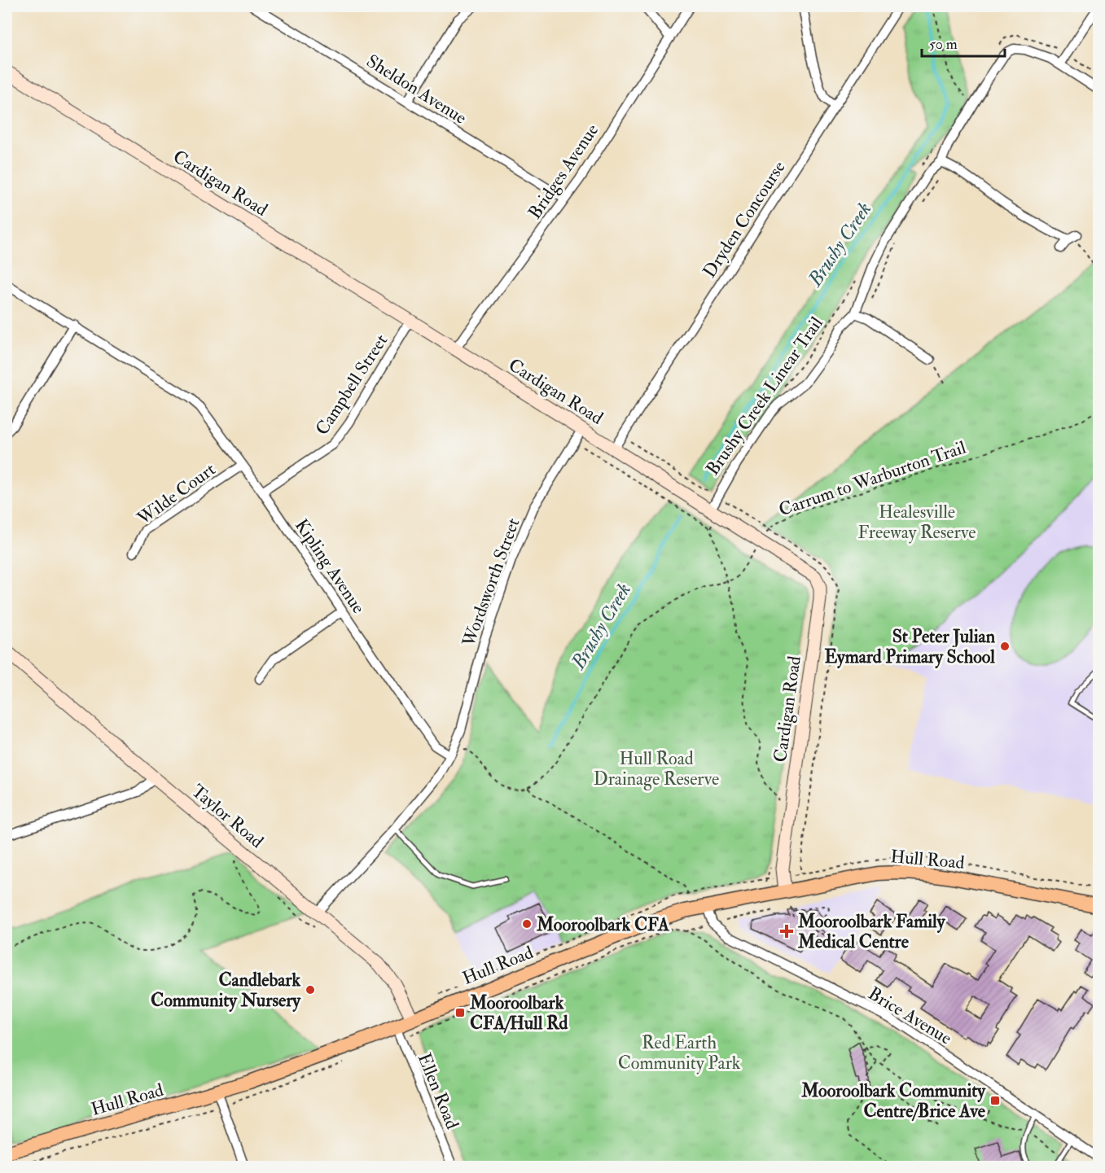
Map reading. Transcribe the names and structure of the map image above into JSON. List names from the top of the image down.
{
  "streets": {
    "main road": ["Hull Road"],
    "street": [
      "Sheldon Avenue",
      "Bridges Avenue",
      "Cardigan Road",
      "Dryden Concourse",
      "Campbell Street",
      "Wilde Court",
      "Kipling Avenue",
      "Wordsworth Street",
      "Taylor Road",
      "Brice Avenue",
      "Ellen Road"
    ],
    "path": ["Brushy Creek Linear Trail", "Carrum to Warburton Trail"]
  },
  "crossings": [
    ["Sheldon Avenue", "Bridges Avenue"],
    ["Bridges Avenue", "Cardigan Road"],
    ["Cardigan Road", "Dryden Concourse"],
    ["Cardigan Road", "Campbell Street"],
    ["Cardigan Road", "Carrum to Warburton Trail"],
    ["Cardigan Road", "Wordsworth Street"],
    ["Cardigan Road", "Hull Road"],
    ["Campbell Street", "Kipling Avenue"],
    ["Wilde Court", "Kipling Avenue"],
    ["Kipling Avenue", "Wordsworth Street"],
    ["Taylor Road", "Hull Road"],
    ["Hull Road", "Brice Avenue"],
    ["Hull Road", "Ellen Road"]
  ],
  "water": ["Brushy Creek"],
  "parks": ["Healesville Freeway Reserve", "Hull Road Drainage Reserve", "Red Earth Community Park"],
  "places": {
    "other": ["St Peter Julian Eymard Primary School", "Mooroolbark CFA", "Candlebark Community Nursery"],
    "health": ["Mooroolbark Family Medical Centre"],
    "transit": ["Mooroolbark CFA/Hull Rd", "Mooroolbark Community Centre/Brice Ave"]
  },
  "scale_bar": "50 m"
}
